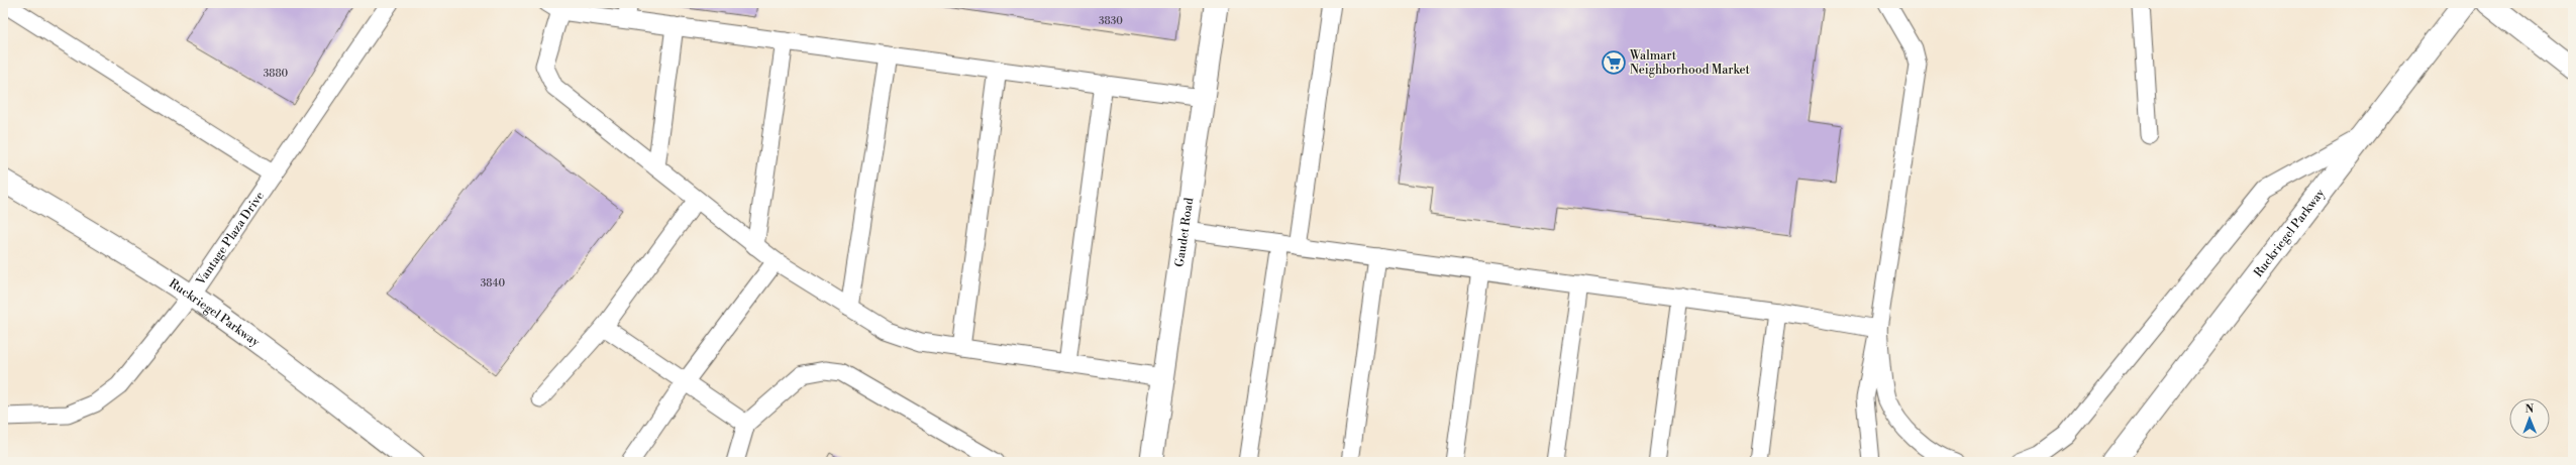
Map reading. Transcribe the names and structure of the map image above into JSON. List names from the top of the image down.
{
  "streets": {
    "main road": ["Gaudet Road", "Ruckriegel Parkway"],
    "lane": ["Vantage Plaza Drive"]
  },
  "crossings": [
    ["Ruckriegel Parkway", "Vantage Plaza Drive"]
  ],
  "places": {
    "supermarket": ["Walmart Neighborhood Market"]
  },
  "house_numbers": ["3830", "3880", "3840"],
  "north": "top"
}
